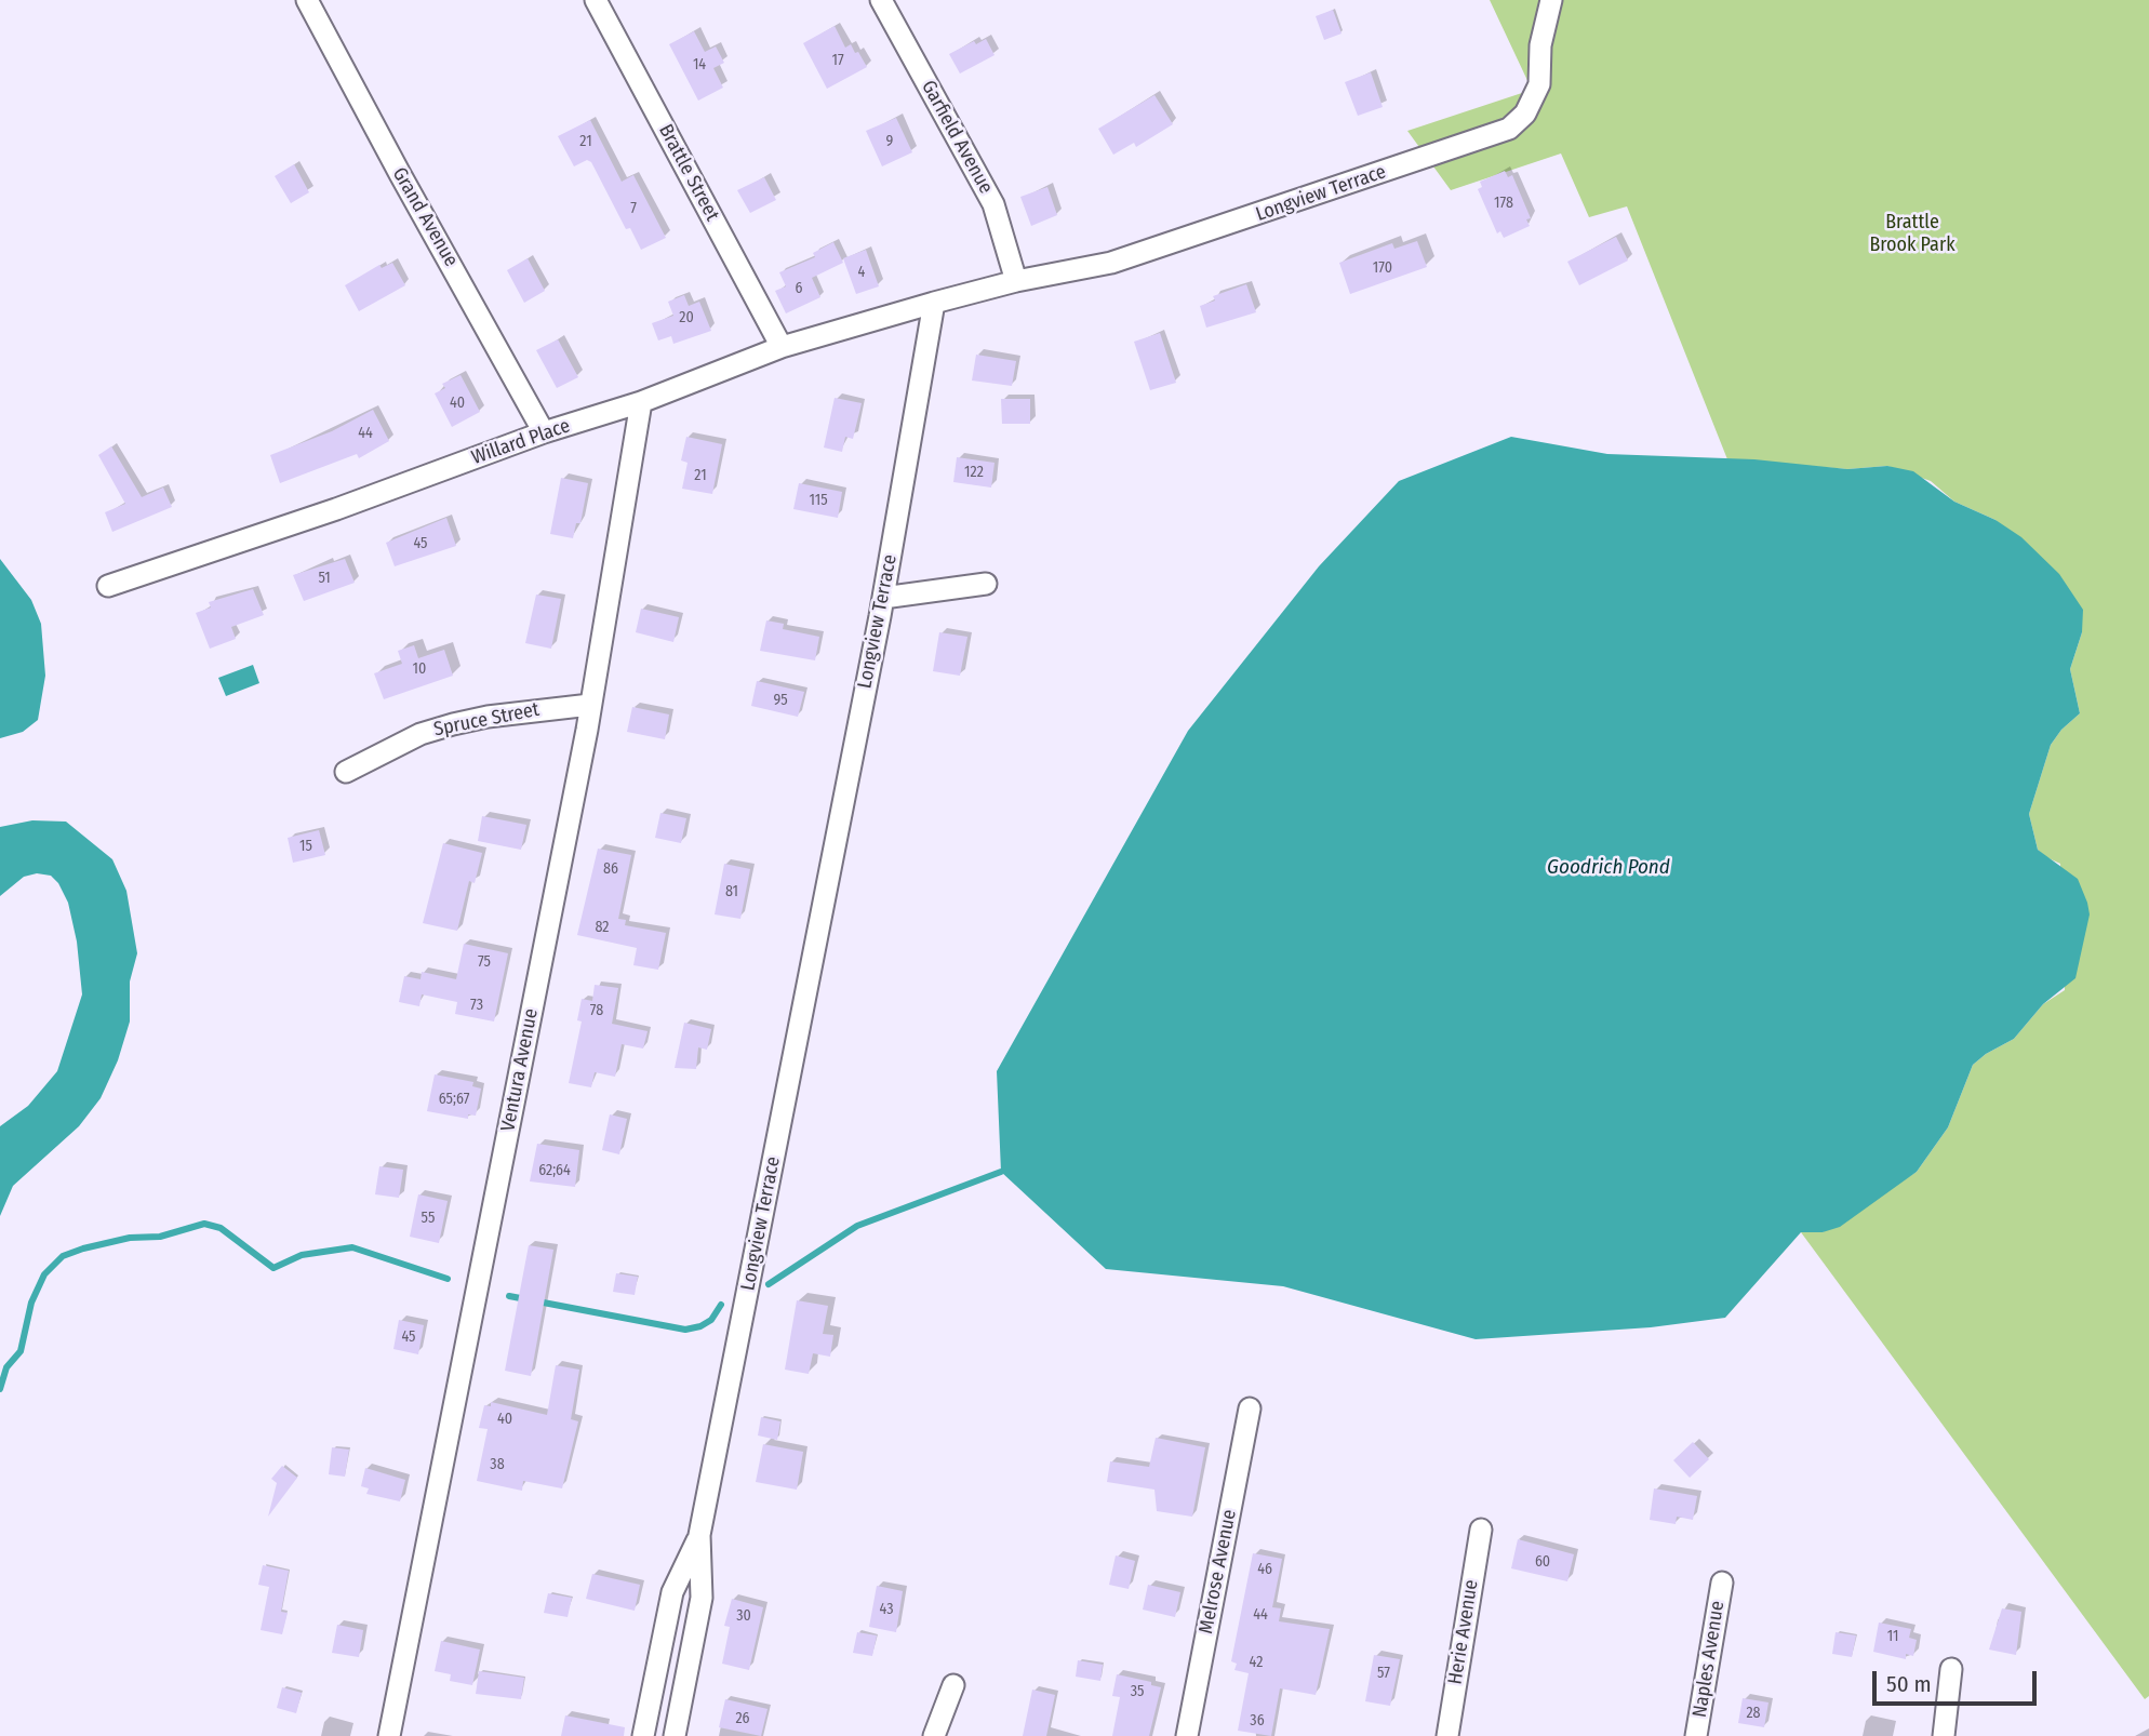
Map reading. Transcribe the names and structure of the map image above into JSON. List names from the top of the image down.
{
  "streets": {
    "street": [
      "Garfield Avenue",
      "Brattle Street",
      "Longview Terrace",
      "Grand Avenue",
      "Willard Place",
      "Spruce Street",
      "Ventura Avenue",
      "Melrose Avenue",
      "Herie Avenue",
      "Naples Avenue"
    ]
  },
  "crossings": [
    ["Garfield Avenue", "Longview Terrace"],
    ["Brattle Street", "Willard Place"],
    ["Longview Terrace", "Willard Place"],
    ["Grand Avenue", "Willard Place"],
    ["Willard Place", "Ventura Avenue"],
    ["Spruce Street", "Ventura Avenue"]
  ],
  "water": ["Goodrich Pond"],
  "parks": ["Brattle Brook Park"],
  "house_numbers": [
    "17",
    "14",
    "21",
    "9",
    "178",
    "7",
    "170",
    "4",
    "6",
    "20",
    "40",
    "44",
    "122",
    "21",
    "115",
    "45",
    "51",
    "10",
    "95",
    "15",
    "86",
    "81",
    "82",
    "75",
    "73",
    "78",
    "65;67",
    "62;64",
    "55",
    "45",
    "40",
    "38",
    "60",
    "46",
    "43",
    "44",
    "30",
    "11",
    "42",
    "57",
    "35",
    "28",
    "26",
    "36"
  ],
  "scale_bar": "50 m"
}
